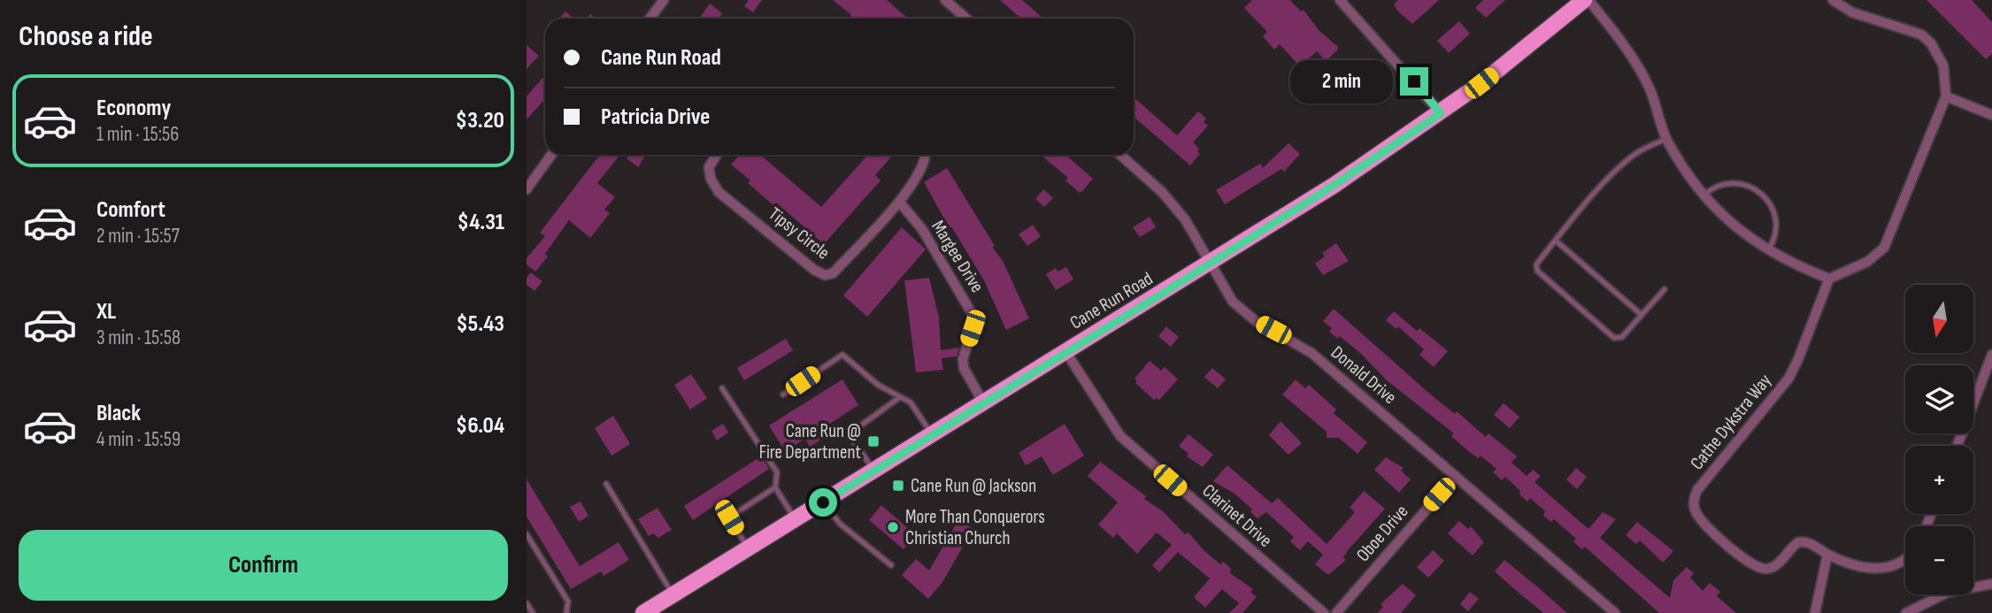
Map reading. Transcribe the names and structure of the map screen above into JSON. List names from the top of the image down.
{
  "streets": {
    "highway": ["Cane Run Road"],
    "street": [
      "Tipsy Circle",
      "Margee Drive",
      "Donald Drive",
      "Cathe Dykstra Way",
      "Clarinet Drive",
      "Oboe Drive"
    ]
  },
  "crossings": [
    ["Tipsy Circle", "Margee Drive"],
    ["Margee Drive", "Cane Run Road"],
    ["Cane Run Road", "Donald Drive"],
    ["Cane Run Road", "Clarinet Drive"],
    ["Donald Drive", "Oboe Drive"]
  ],
  "places": {
    "transit": ["Cane Run @ Fire Department", "Cane Run @ Jackson"],
    "other": ["More Than Conquerors Christian Church"]
  },
  "north": "bottom",
  "page": {
    "heading": "Choose a ride",
    "banner": ["Cane Run Road", "Patricia Drive"],
    "bubble": "2 min",
    "list": [
      {
        "name": "Economy",
        "note": "1 min · 15:56",
        "value": "$3.20"
      },
      {
        "name": "Comfort",
        "note": "2 min · 15:57",
        "value": "$4.31"
      },
      {
        "name": "XL",
        "note": "3 min · 15:58",
        "value": "$5.43"
      },
      {
        "name": "Black",
        "note": "4 min · 15:59",
        "value": "$6.04"
      }
    ],
    "map_buttons": ["+", "−"],
    "buttons": "Confirm"
  }
}
